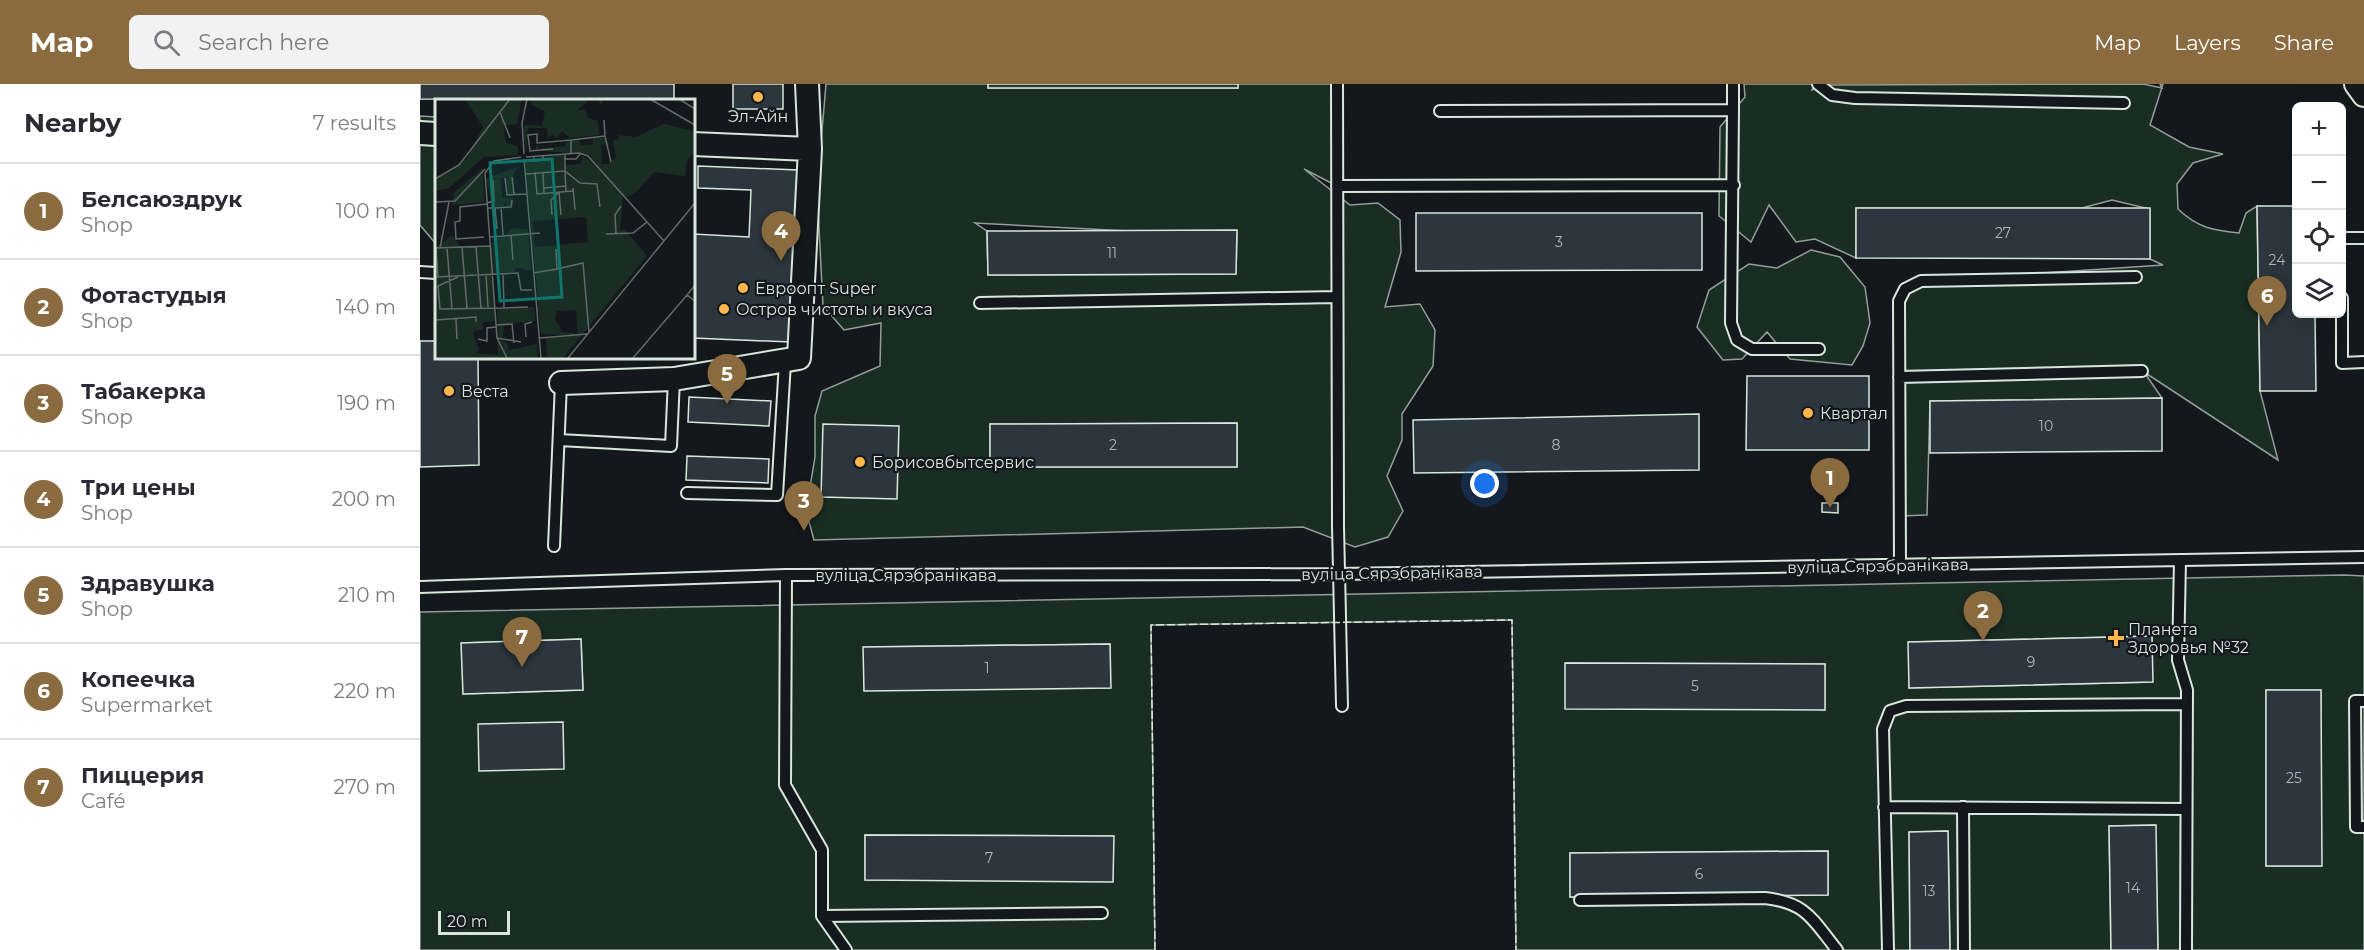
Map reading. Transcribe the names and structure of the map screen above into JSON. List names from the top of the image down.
{
  "streets": {
    "lane": ["вуліца Сярэбранікава"]
  },
  "places": {
    "other": [
      "Эл-Айн",
      "Евроопт Super",
      "Остров чистоты и вкуса",
      "Веста",
      "Квартал",
      "Борисовбытсервис"
    ],
    "health": ["Планета Здоровья №32"]
  },
  "house_numbers": [
    "27",
    "3",
    "11",
    "24",
    "10",
    "2",
    "8",
    "9",
    "1",
    "5",
    "25",
    "7",
    "6",
    "14",
    "13"
  ],
  "scale_bar": "20 m",
  "page": {
    "header": "Map",
    "search": "Search here",
    "nav": ["Map", "Layers", "Share"],
    "heading": ["Nearby", "7 results"],
    "map_buttons": ["+", "−"],
    "list": [
      {
        "mark": "1",
        "name": "Белсаюздрук",
        "note": "Shop",
        "value": "100 m"
      },
      {
        "mark": "2",
        "name": "Фотастудыя",
        "note": "Shop",
        "value": "140 m"
      },
      {
        "mark": "3",
        "name": "Табакерка",
        "note": "Shop",
        "value": "190 m"
      },
      {
        "mark": "4",
        "name": "Три цены",
        "note": "Shop",
        "value": "200 m"
      },
      {
        "mark": "5",
        "name": "Здравушка",
        "note": "Shop",
        "value": "210 m"
      },
      {
        "mark": "6",
        "name": "Копеечка",
        "note": "Supermarket",
        "value": "220 m"
      },
      {
        "mark": "7",
        "name": "Пиццерия",
        "note": "Café",
        "value": "270 m"
      }
    ],
    "pins": [
      "4",
      "6",
      "5",
      "1",
      "3",
      "2",
      "7"
    ],
    "scale": "20 m"
  }
}
